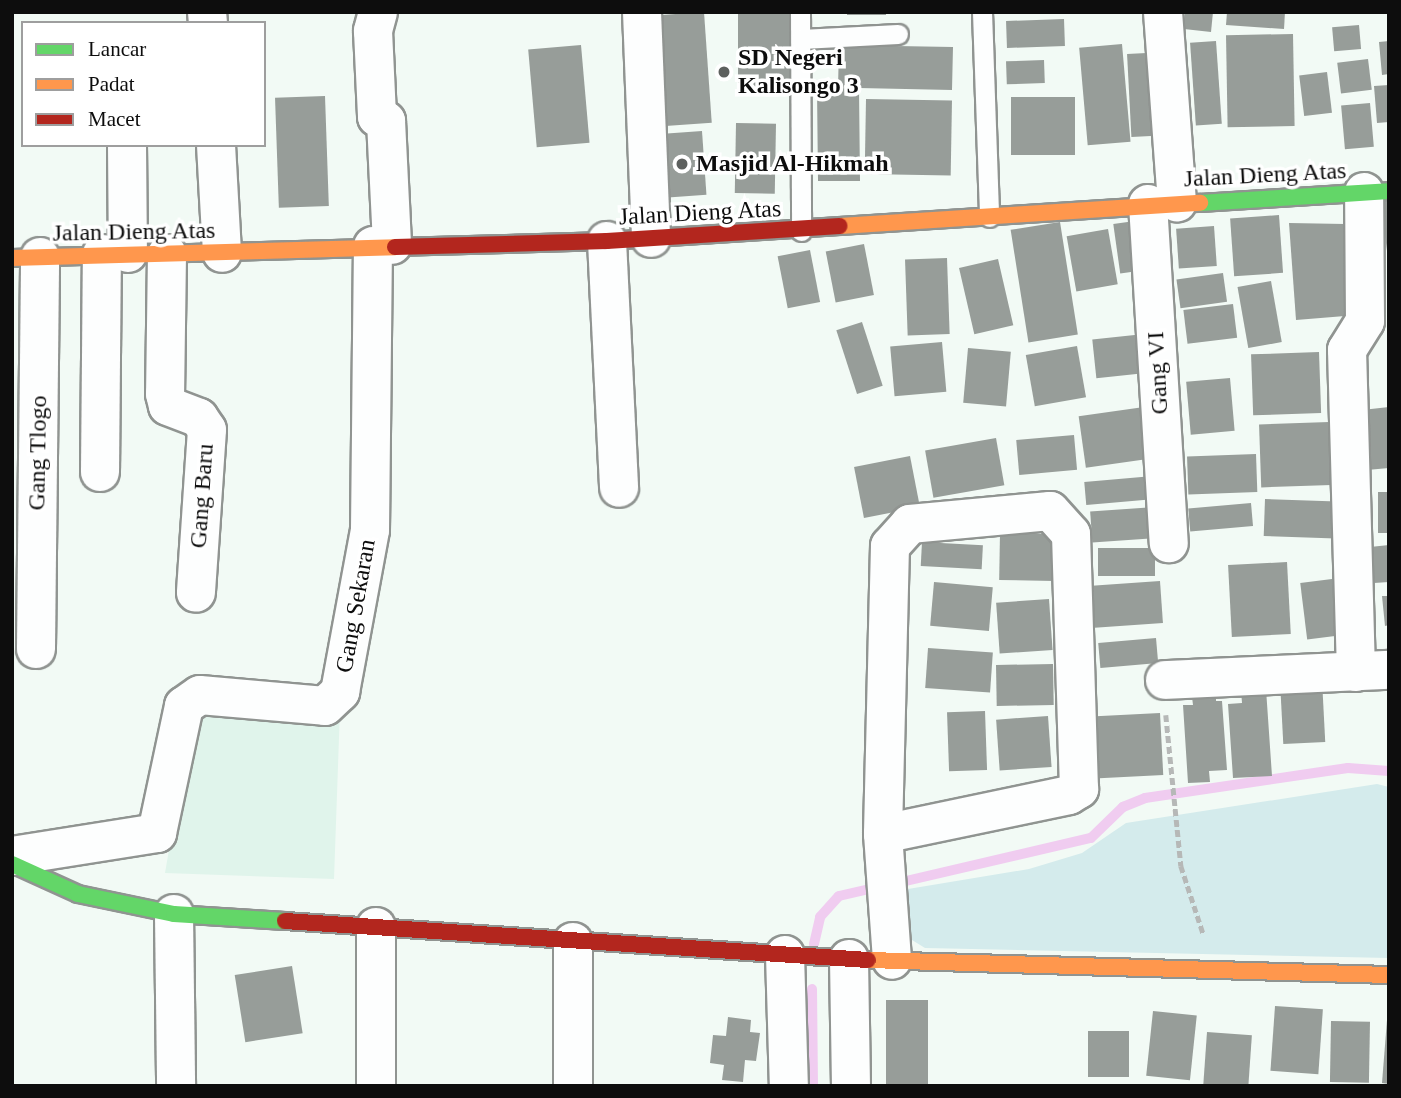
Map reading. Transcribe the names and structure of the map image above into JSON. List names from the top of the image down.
{
  "streets": {
    "street": [
      "Jalan Dieng Atas",
      "Gang VI",
      "Gang Tlogo",
      "Gang Baru",
      "Gang Sekaran"
    ]
  },
  "crossings": [
    ["Jalan Dieng Atas", "Gang VI"],
    ["Jalan Dieng Atas", "Gang Tlogo"],
    ["Jalan Dieng Atas", "Gang Baru"],
    ["Jalan Dieng Atas", "Gang Sekaran"]
  ],
  "places": ["SD Negeri Kalisongo 3", "Masjid Al-Hikmah"],
  "legend": ["Lancar", "Padat", "Macet"]
}
